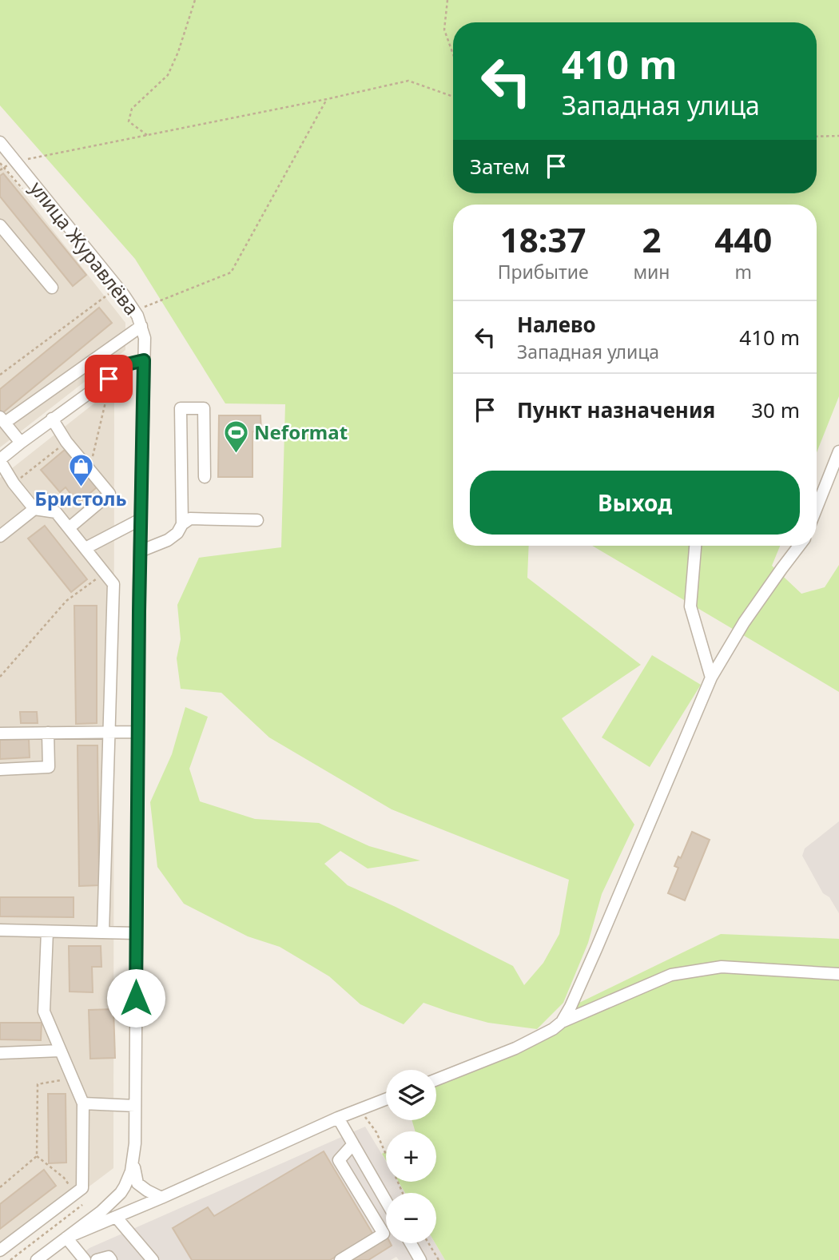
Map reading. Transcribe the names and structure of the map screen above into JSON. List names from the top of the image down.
{
  "streets": {
    "street": ["улица Журавлёва"]
  },
  "places": {
    "sports": ["Neformat"],
    "shop": ["Бристоль"]
  },
  "page": {
    "turn": ["410 m", "Западная улица"],
    "then": "Затем",
    "eta": [
      "18:37",
      "Прибытие",
      "2",
      "мин",
      "440",
      "m"
    ],
    "list": [
      {
        "name": "Налево",
        "note": "Западная улица",
        "value": "410 m"
      },
      {
        "name": "Пункт назначения",
        "value": "30 m"
      }
    ],
    "buttons": "Выход",
    "map_buttons": ["+", "−"]
  }
}
